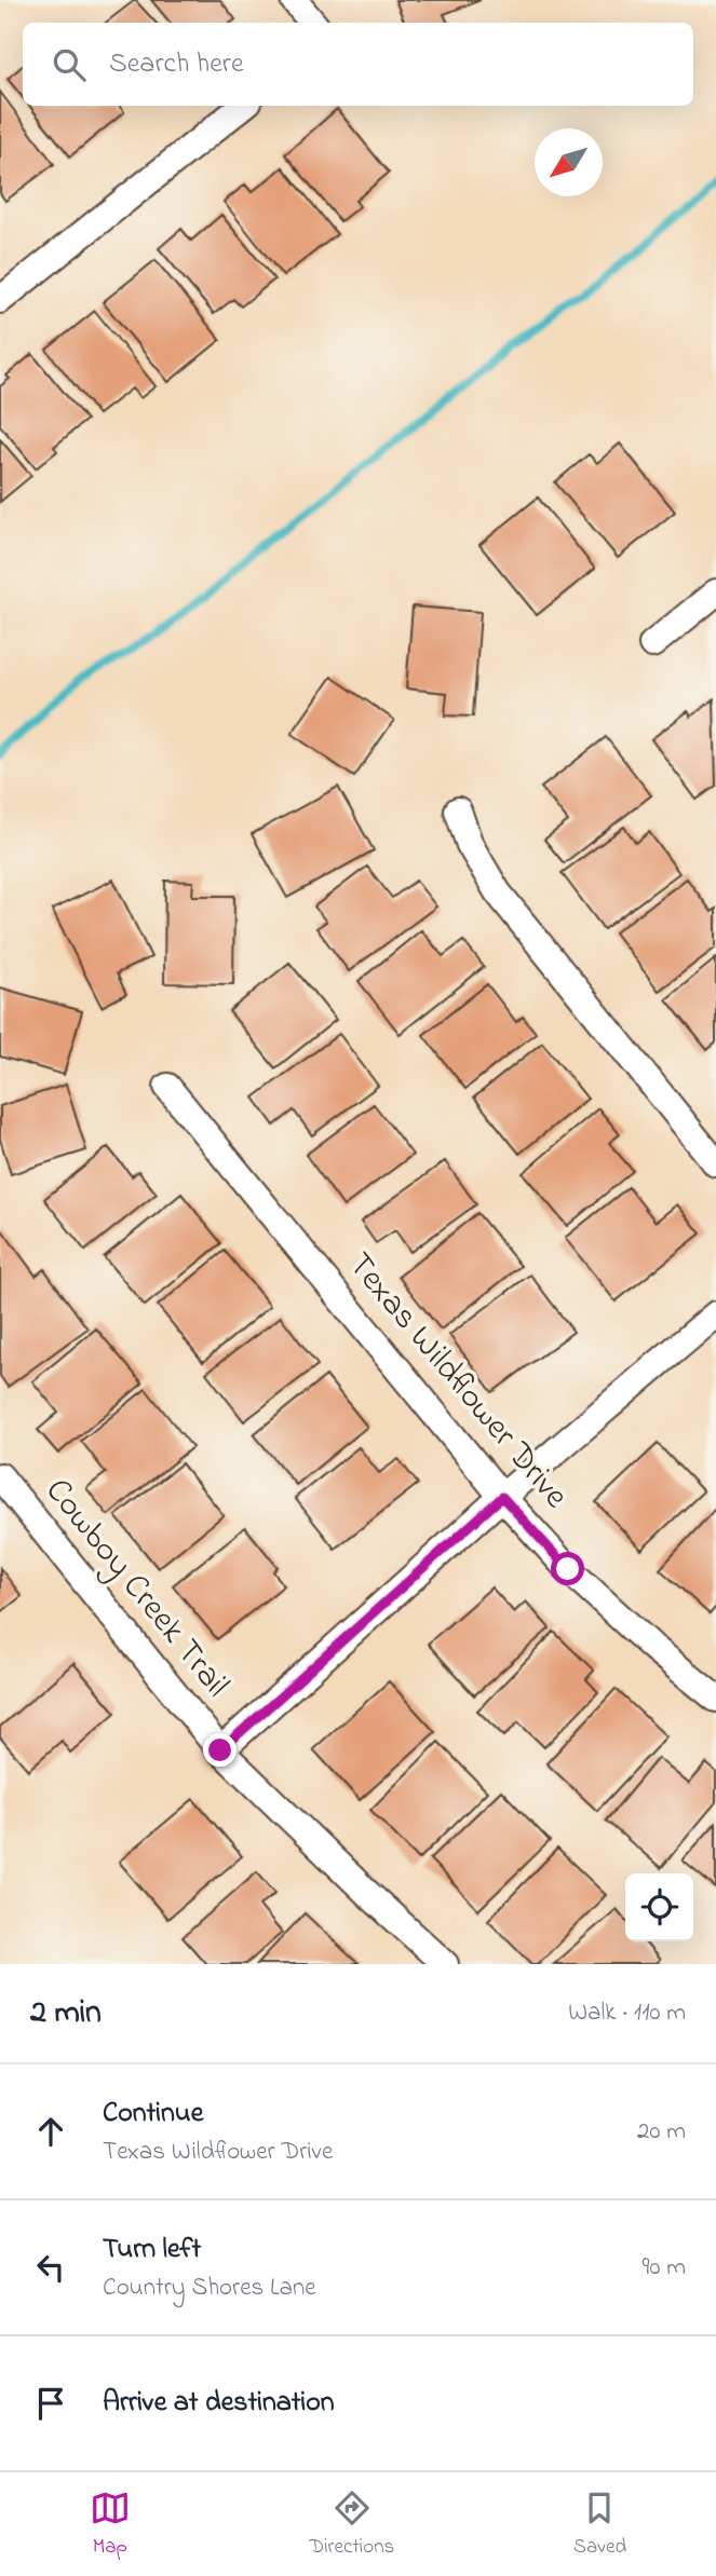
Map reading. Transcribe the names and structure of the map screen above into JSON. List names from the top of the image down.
{
  "streets": {
    "street": ["Texas Wildflower Drive", "Cowboy Creek Trail"]
  },
  "north": "bottom left",
  "page": {
    "search": "Search here",
    "heading": ["2 min", "Walk · 110 m"],
    "list": [
      ["Continue", "Texas Wildflower Drive", "20 m"],
      ["Turn left", "Country Shores Lane", "90 m"],
      "Arrive at destination"
    ],
    "nav": ["Map", "Directions", "Saved"]
  }
}
